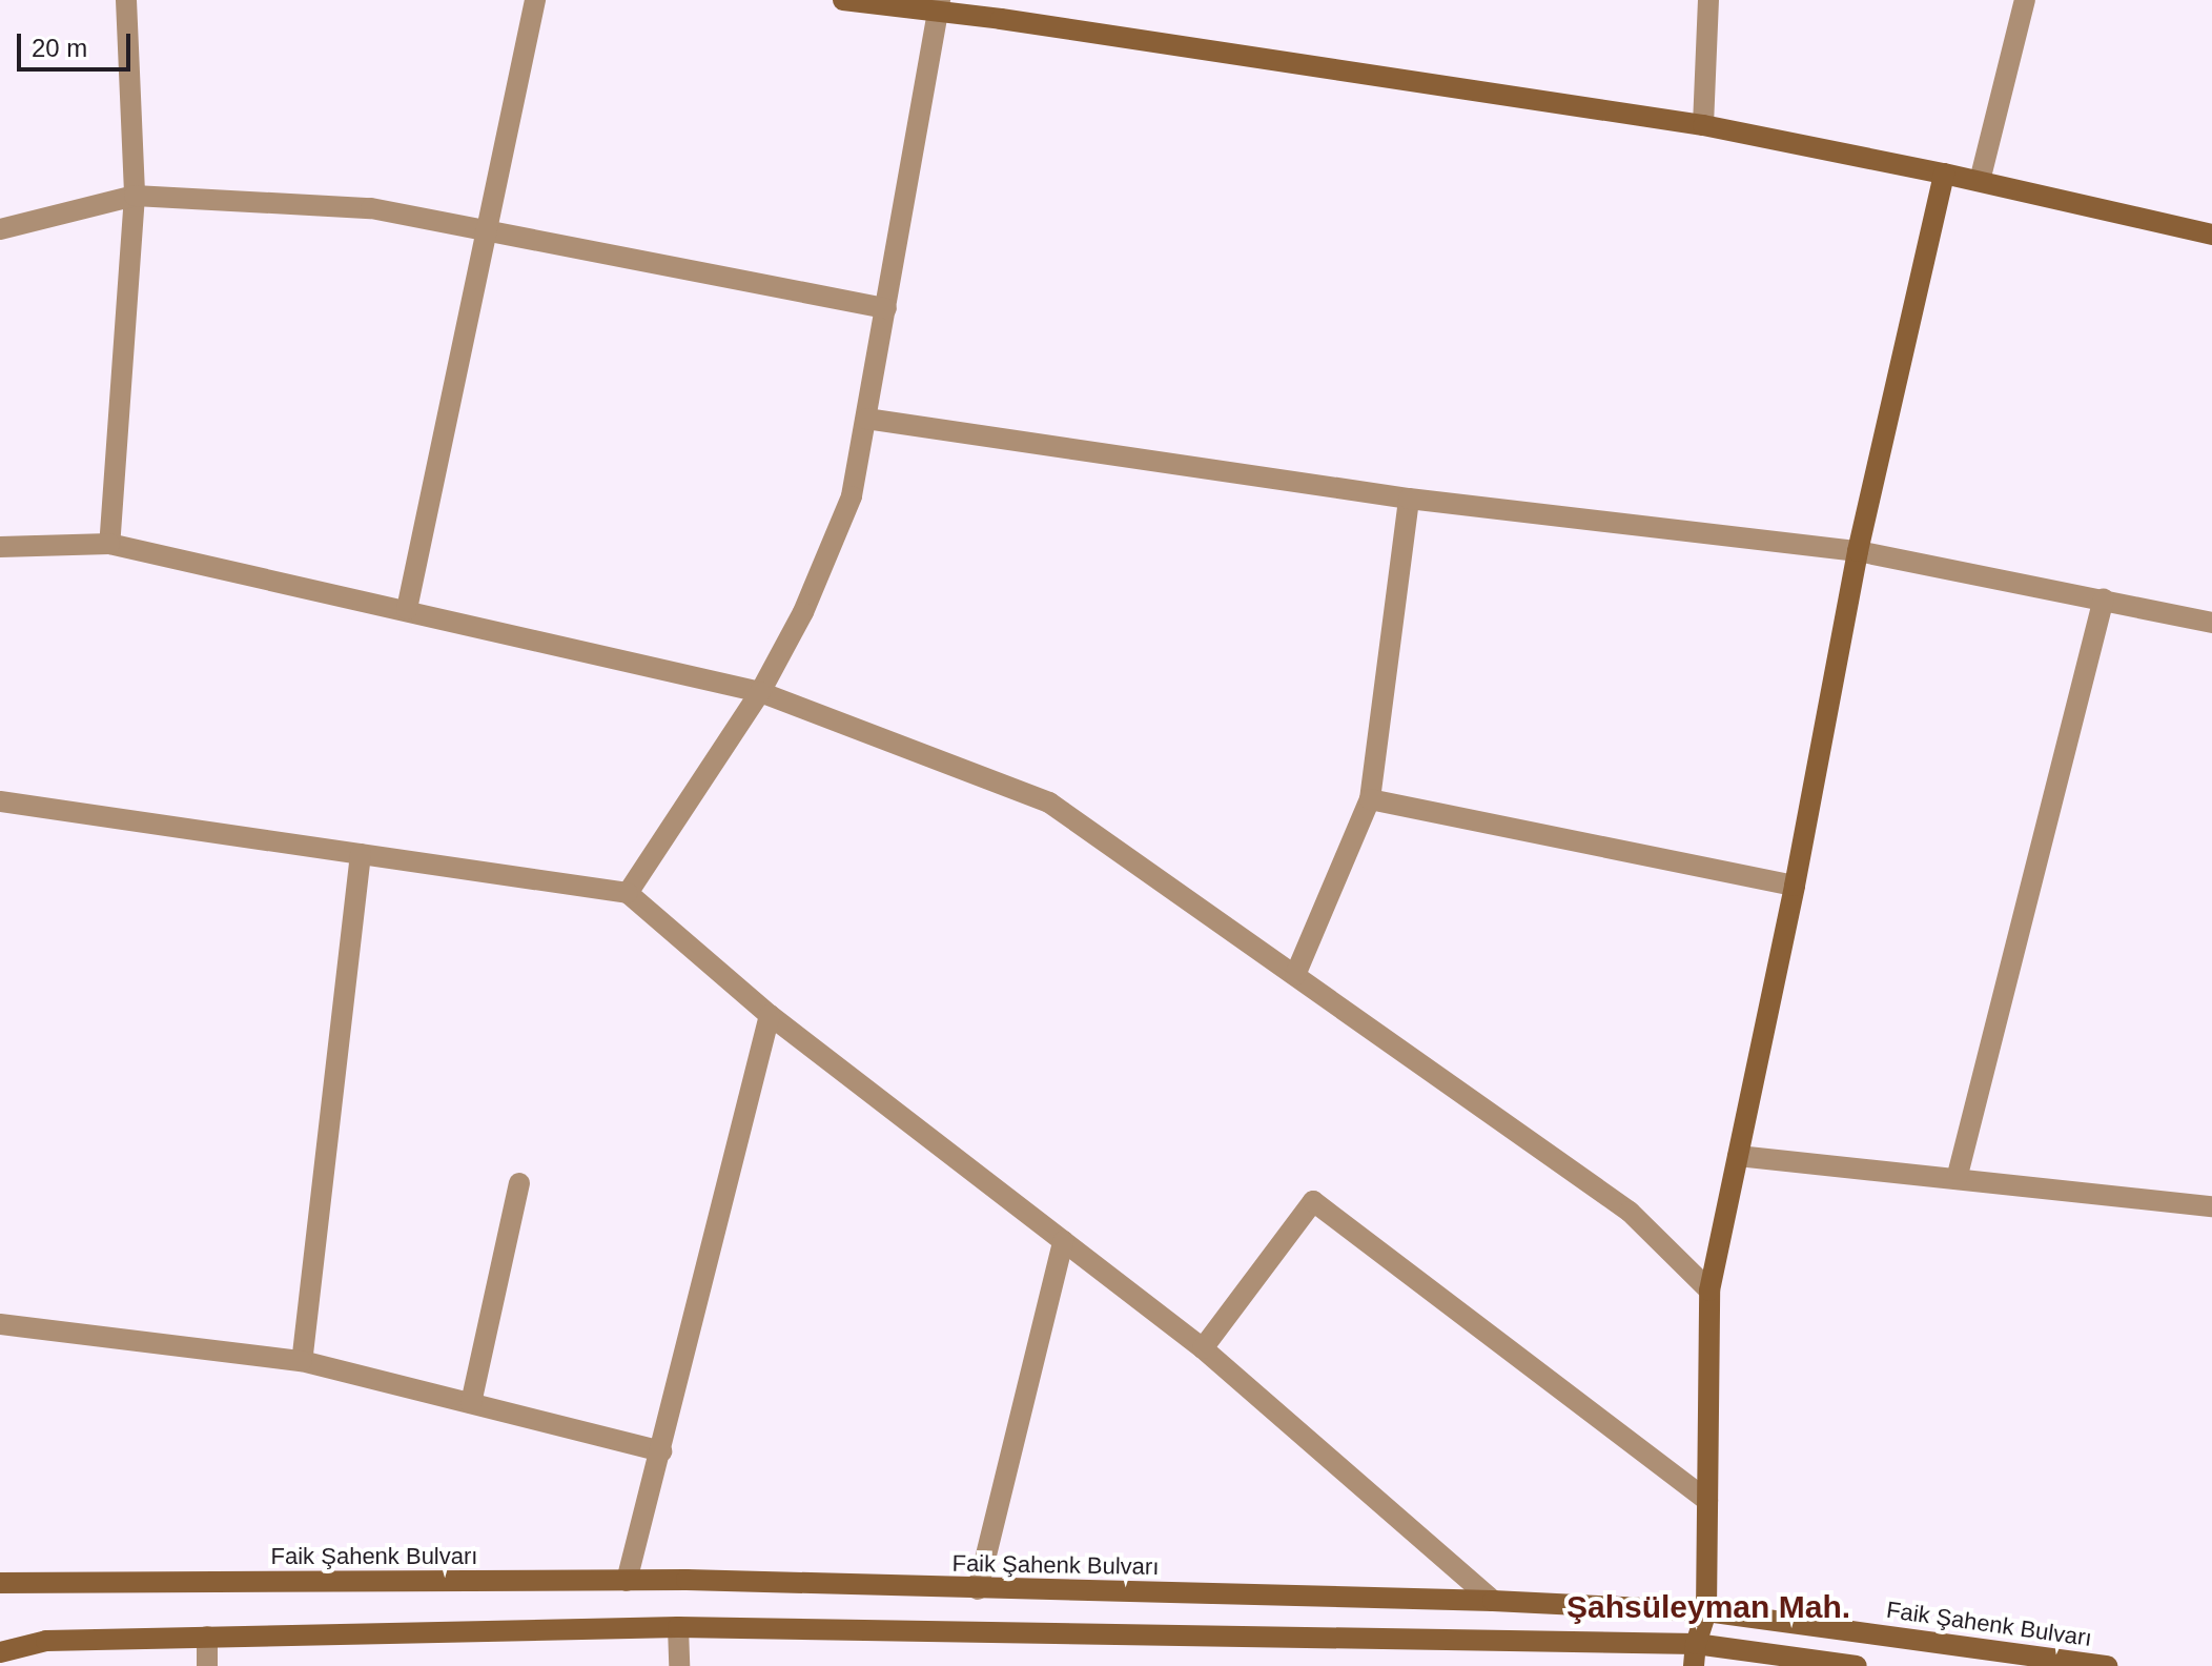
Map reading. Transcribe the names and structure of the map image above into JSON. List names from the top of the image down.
{
  "streets": {
    "main road": ["Faik Şahenk Bulvarı"]
  },
  "districts": ["Şahsüleyman Mah."],
  "scale_bar": "20 m"
}
